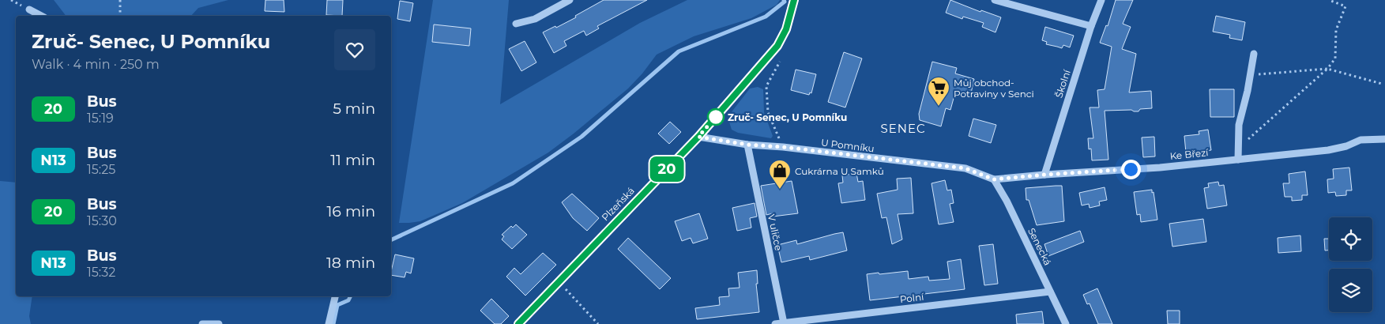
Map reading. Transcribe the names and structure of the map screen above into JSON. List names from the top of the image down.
{
  "streets": {
    "main road": ["Plzeňská"],
    "street": [
      "Školní",
      "U Pomníku",
      "Ke Březí",
      "V uličce",
      "Senecká",
      "Polní"
    ]
  },
  "crossings": [
    ["Školní", "Ke Březí"],
    ["U Pomníku", "Ke Březí"],
    ["U Pomníku", "Plzeňská"],
    ["U Pomníku", "V uličce"],
    ["U Pomníku", "Senecká"],
    ["Ke Březí", "Senecká"],
    ["V uličce", "Polní"],
    ["Senecká", "Polní"]
  ],
  "districts": ["SENEC"],
  "places": {
    "supermarket": ["Můj obchod- Potraviny v Senci"],
    "other": ["Zruč- Senec, U Pomníku"],
    "shop": ["Cukrárna U Samků"]
  },
  "lines": ["bus line 20"],
  "page": {
    "on_map": "20",
    "heading": ["Zruč- Senec, U Pomníku", "Walk · 4 min · 250 m"],
    "list": [
      {
        "mark": "20",
        "name": "Bus",
        "note": "15:19",
        "value": "5 min"
      },
      {
        "mark": "N13",
        "name": "Bus",
        "note": "15:25",
        "value": "11 min"
      },
      {
        "mark": "20",
        "name": "Bus",
        "note": "15:30",
        "value": "16 min"
      },
      {
        "mark": "N13",
        "name": "Bus",
        "note": "15:32",
        "value": "18 min"
      }
    ]
  }
}
